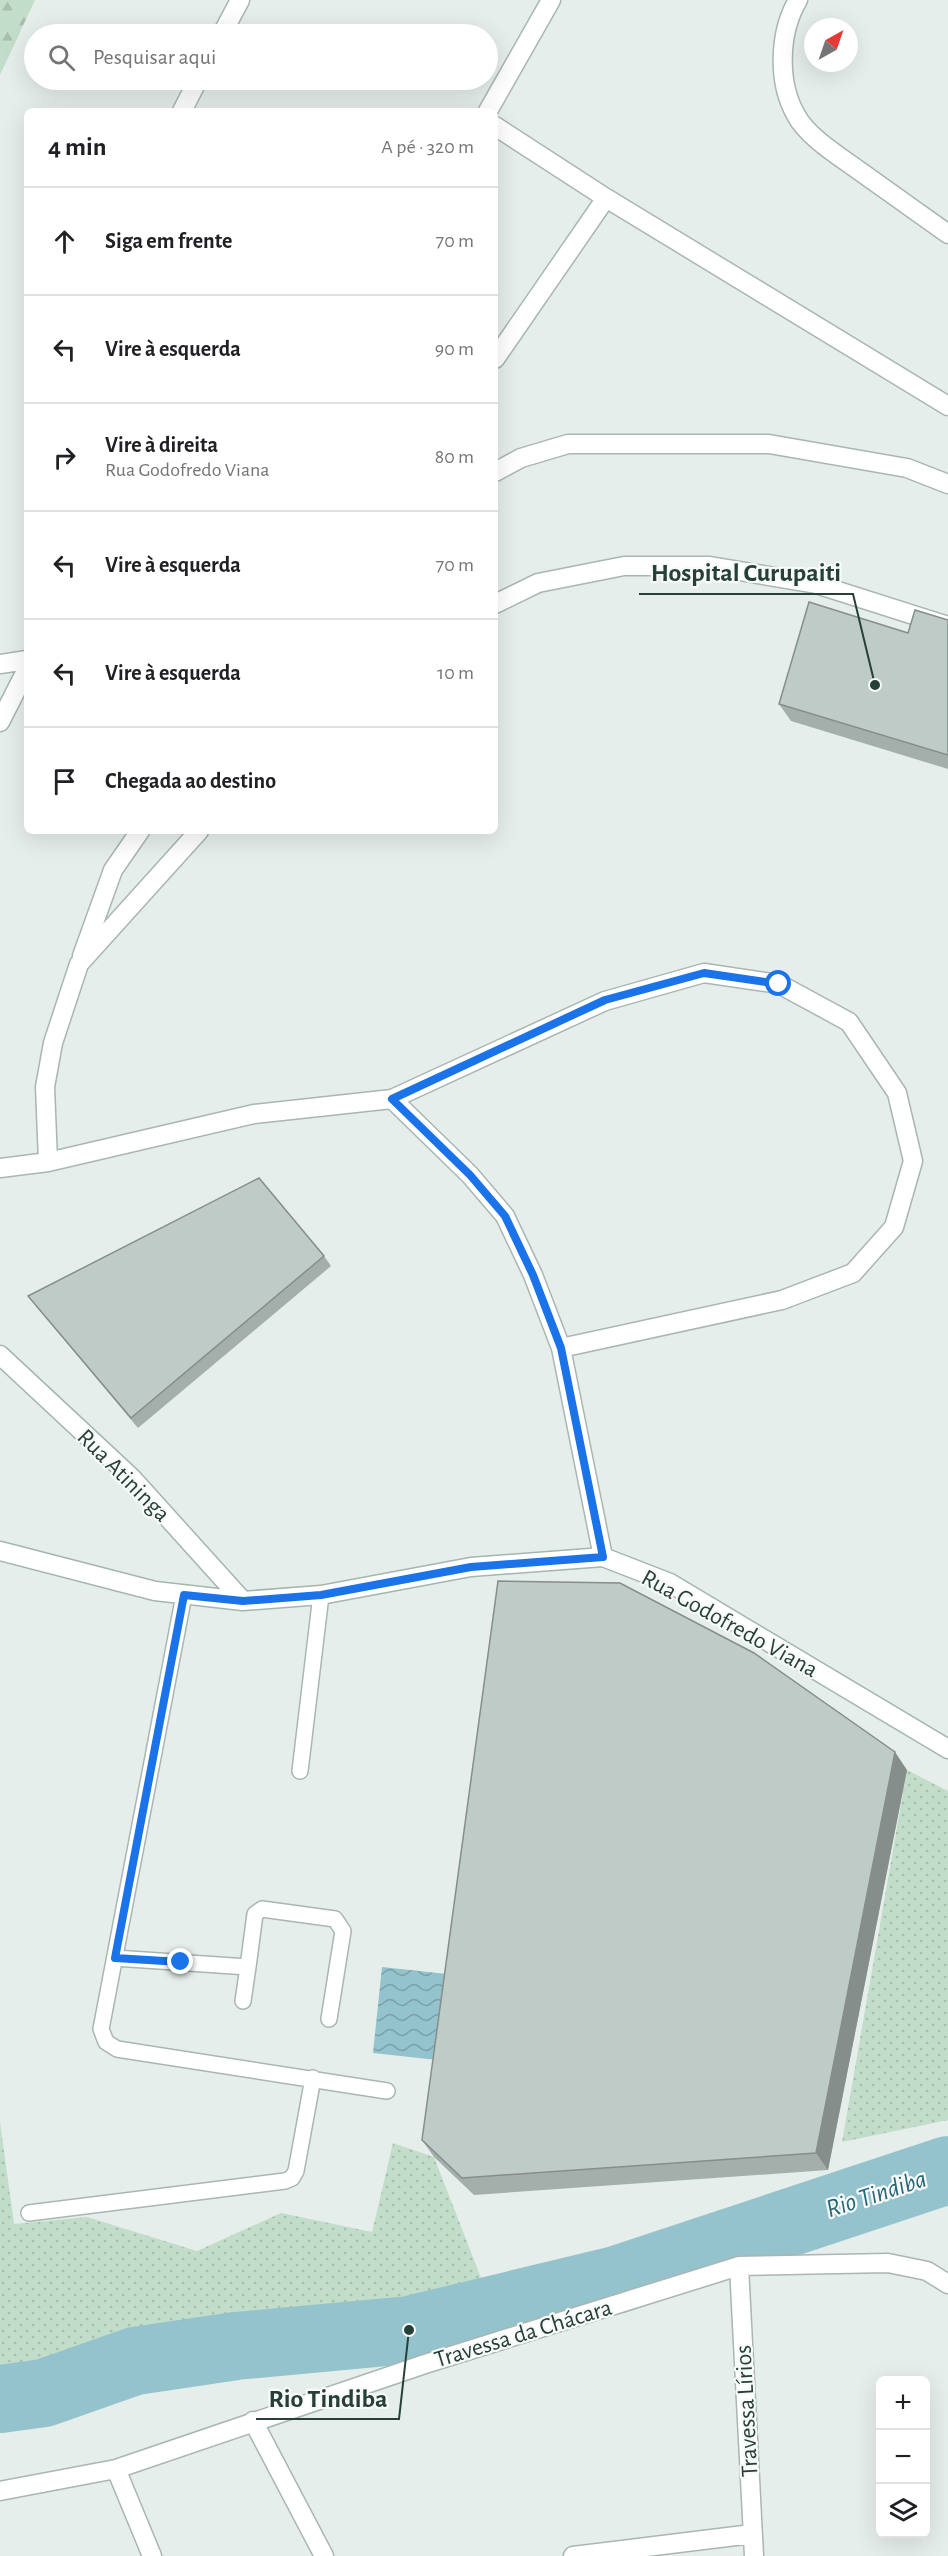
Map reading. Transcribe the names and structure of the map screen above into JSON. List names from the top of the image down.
{
  "streets": {
    "street": [
      "Rua Atininga",
      "Rua Godofredo Viana",
      "Travessa da Chácara",
      "Travessa Lírios"
    ]
  },
  "crossings": [
    ["Rua Atininga", "Rua Godofredo Viana"],
    ["Travessa da Chácara", "Travessa Lírios"]
  ],
  "water": ["Rio Tindiba"],
  "places": ["Hospital Curupaiti", "Rio Tindiba"],
  "north": "top right",
  "page": {
    "search": "Pesquisar aqui",
    "heading": ["4 min", "A pé · 320 m"],
    "list": [
      ["Siga em frente", "70 m"],
      ["Vire à esquerda", "90 m"],
      ["Vire à direita", "Rua Godofredo Viana", "80 m"],
      ["Vire à esquerda", "70 m"],
      ["Vire à esquerda", "10 m"],
      "Chegada ao destino"
    ],
    "map_buttons": ["+", "−"]
  }
}
